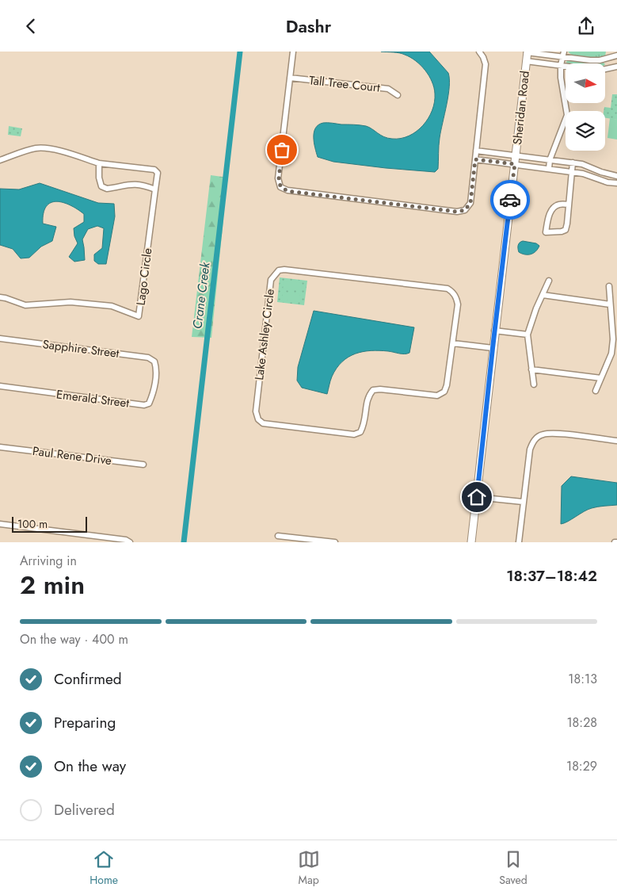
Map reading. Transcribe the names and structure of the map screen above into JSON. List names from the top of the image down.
{
  "streets": {
    "street": [
      "Tall Tree Court",
      "Sheridan Road",
      "Lago Circle",
      "Lake Ashley Circle",
      "Sapphire Street",
      "Emerald Street",
      "Paul Rene Drive"
    ]
  },
  "crossings": [
    ["Sapphire Street", "Emerald Street"]
  ],
  "water": ["Crane Creek"],
  "scale_bar": "100 m",
  "north": "right",
  "page": {
    "header": "Dashr",
    "scale": "100 m",
    "heading": ["2 min", "Arriving in", "18:37–18:42"],
    "bar": "On the way · 400 m",
    "list": [
      ["Confirmed", "18:13"],
      ["Preparing", "18:28"],
      ["On the way", "18:29"],
      "Delivered"
    ],
    "tabs": ["Home", "Map", "Saved"]
  }
}
